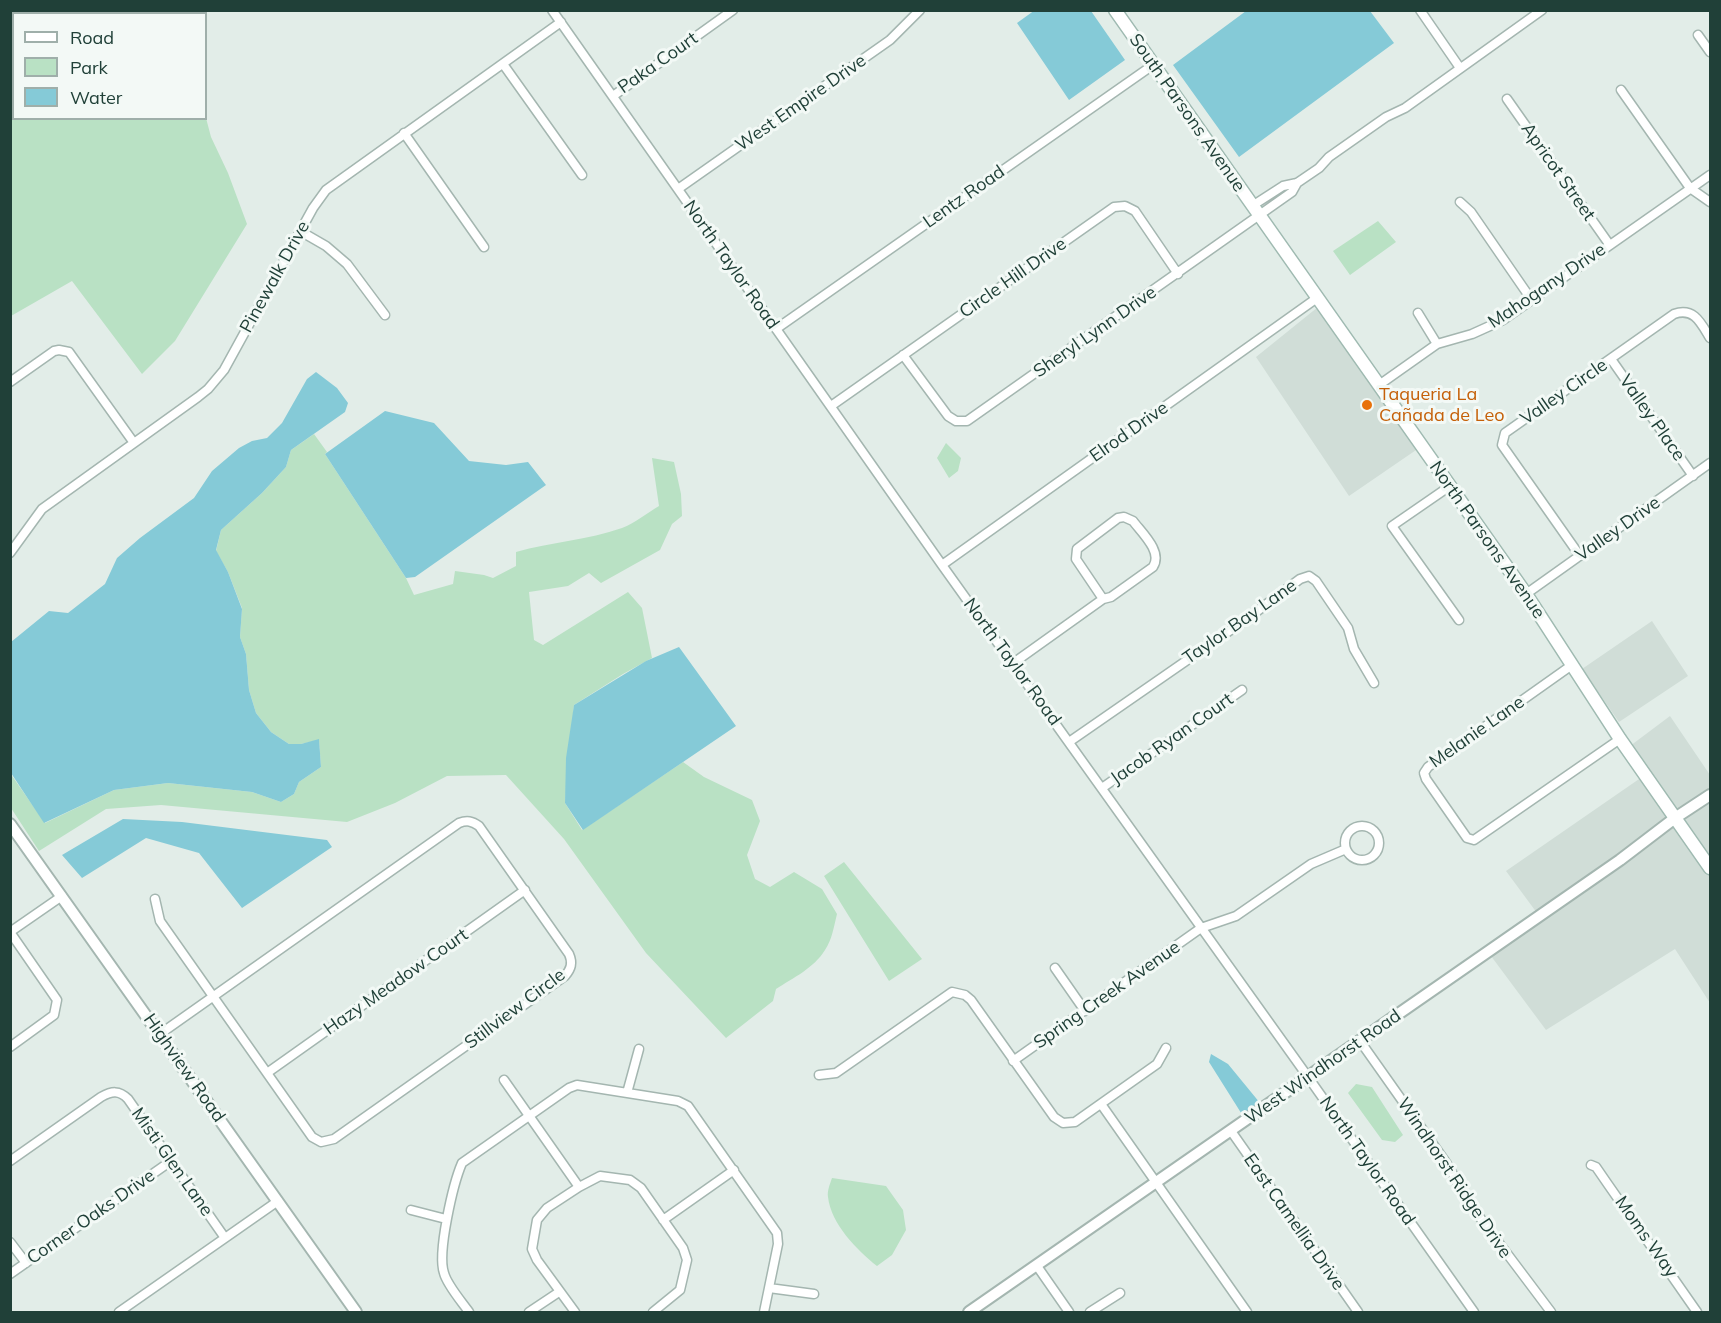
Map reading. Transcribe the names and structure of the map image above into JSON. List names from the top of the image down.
{
  "streets": {
    "main road": ["South Parsons Avenue", "North Parsons Avenue"],
    "street": [
      "Paka Court",
      "West Empire Drive",
      "Apricot Street",
      "Lentz Road",
      "North Taylor Road",
      "Pinewalk Drive",
      "Circle Hill Drive",
      "Mahogany Drive",
      "Sheryl Lynn Drive",
      "Valley Circle",
      "Valley Place",
      "Elrod Drive",
      "Valley Drive",
      "Taylor Bay Lane",
      "Melanie Lane",
      "Jacob Ryan Court",
      "Hazy Meadow Court",
      "Spring Creek Avenue",
      "Stillview Circle",
      "West Windhorst Road",
      "Highview Road",
      "Misti Glen Lane",
      "Windhorst Ridge Drive",
      "Corner Oaks Drive",
      "East Camellia Drive",
      "Moms Way"
    ]
  },
  "crossings": [
    ["Paka Court", "North Taylor Road"],
    ["West Empire Drive", "North Taylor Road"],
    ["South Parsons Avenue", "Lentz Road"],
    ["South Parsons Avenue", "Sheryl Lynn Drive"],
    ["South Parsons Avenue", "North Parsons Avenue"],
    ["Apricot Street", "Mahogany Drive"],
    ["Lentz Road", "North Taylor Road"],
    ["North Taylor Road", "Pinewalk Drive"],
    ["North Taylor Road", "Circle Hill Drive"],
    ["North Taylor Road", "Elrod Drive"],
    ["North Taylor Road", "Taylor Bay Lane"],
    ["North Taylor Road", "Jacob Ryan Court"],
    ["North Taylor Road", "Spring Creek Avenue"],
    ["North Taylor Road", "West Windhorst Road"],
    ["Circle Hill Drive", "Sheryl Lynn Drive"],
    ["Mahogany Drive", "North Parsons Avenue"],
    ["Sheryl Lynn Drive", "North Parsons Avenue"],
    ["Valley Circle", "Valley Place"],
    ["Valley Circle", "Valley Drive"],
    ["Valley Place", "Valley Drive"],
    ["Elrod Drive", "North Parsons Avenue"],
    ["Valley Drive", "North Parsons Avenue"],
    ["North Parsons Avenue", "Melanie Lane"],
    ["North Parsons Avenue", "West Windhorst Road"],
    ["Hazy Meadow Court", "Stillview Circle"],
    ["Stillview Circle", "Highview Road"],
    ["West Windhorst Road", "Windhorst Ridge Drive"],
    ["West Windhorst Road", "East Camellia Drive"],
    ["Misti Glen Lane", "Corner Oaks Drive"]
  ],
  "places": ["Taqueria La Cañada de Leo"],
  "legend": ["Road", "Park", "Water"]
}
